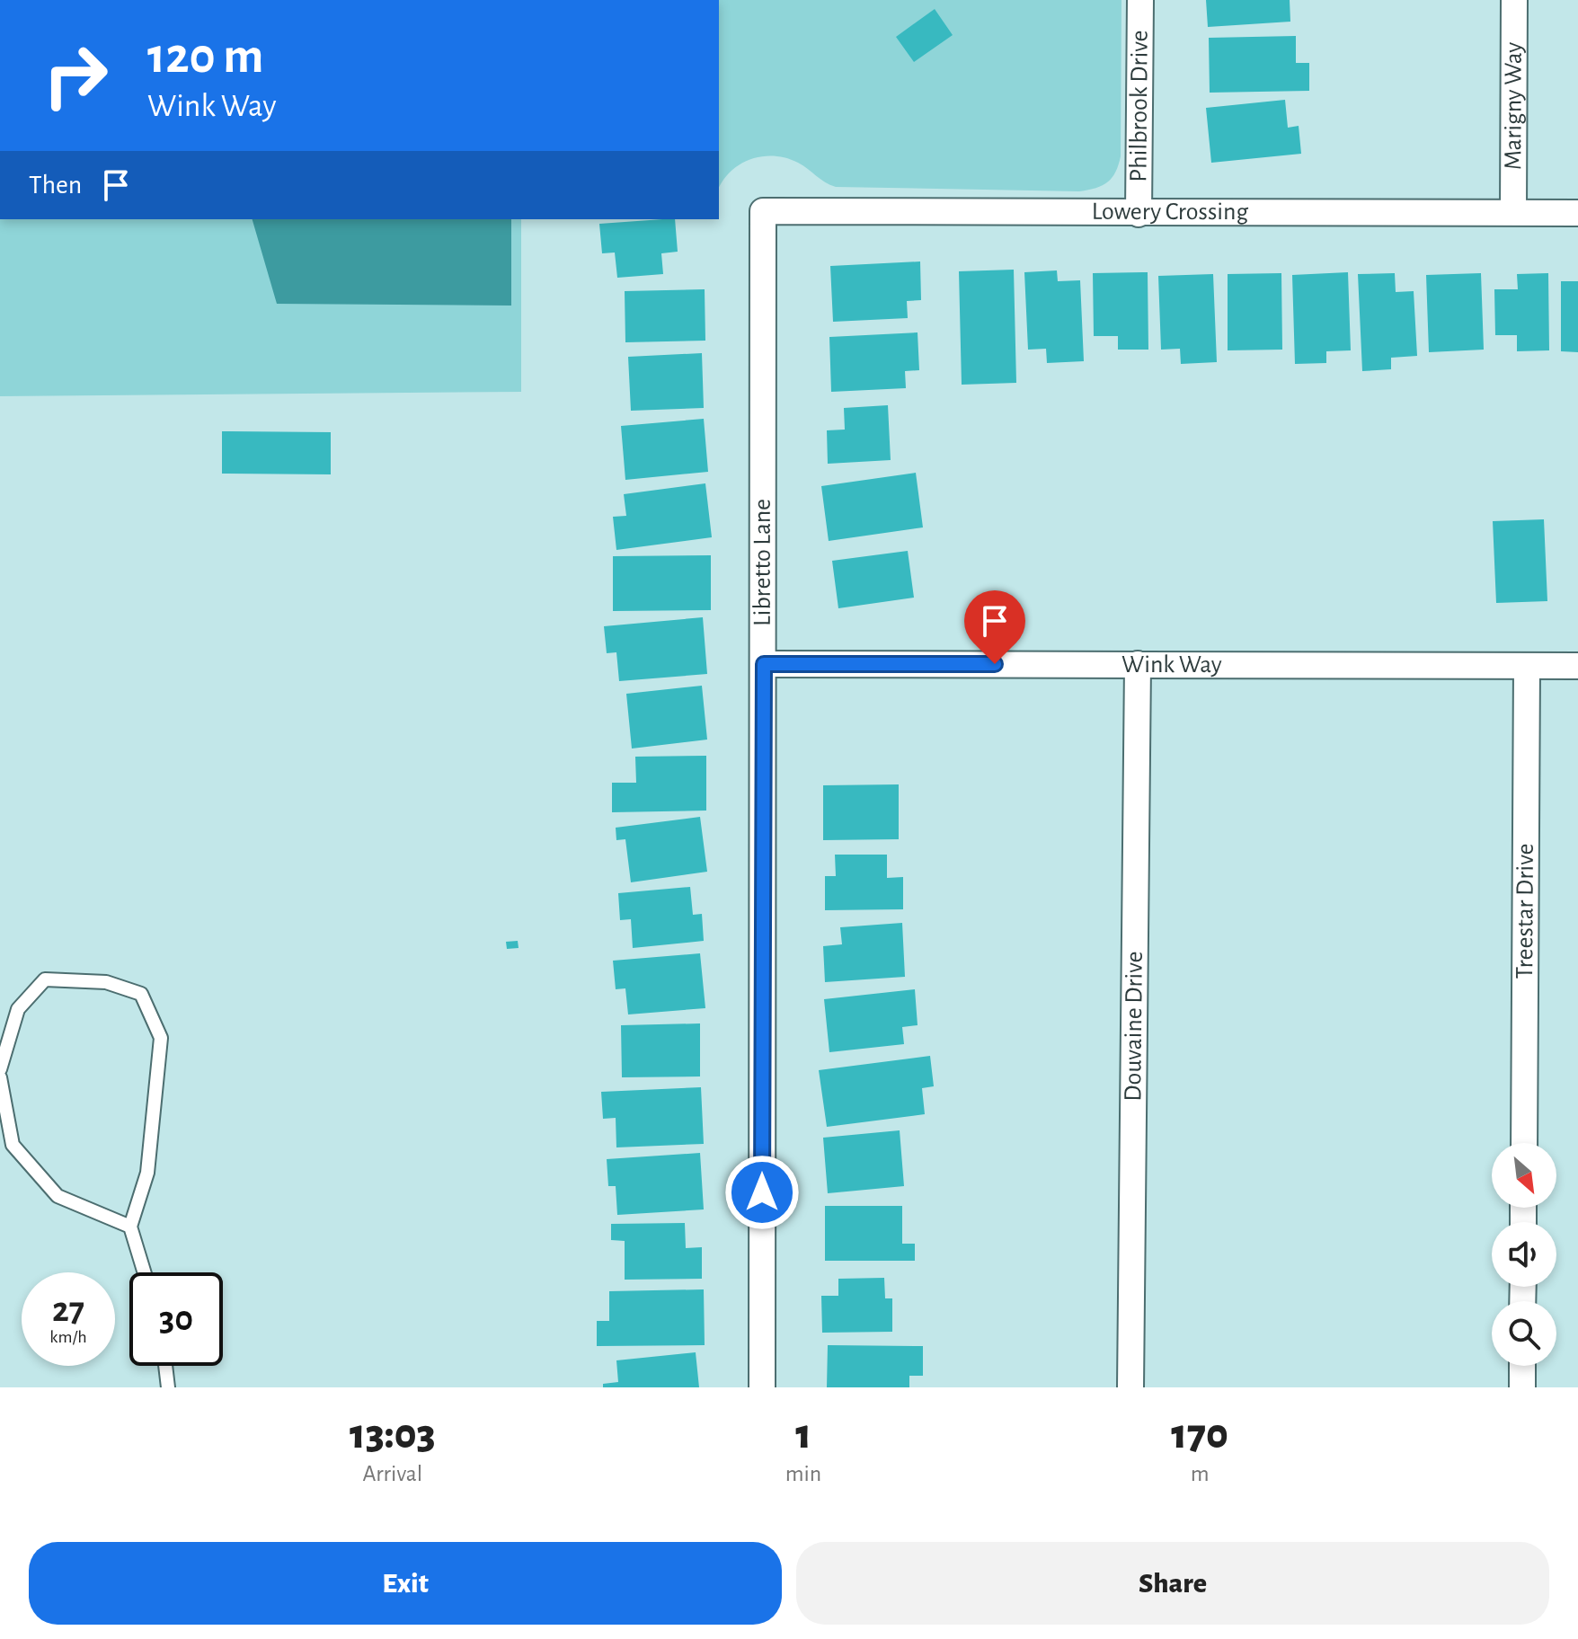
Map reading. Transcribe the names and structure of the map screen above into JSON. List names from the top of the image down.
{
  "streets": {
    "street": [
      "Marigny Way",
      "Philbrook Drive",
      "Lowery Crossing",
      "Libretto Lane",
      "Wink Way",
      "Treestar Drive",
      "Douvaine Drive"
    ]
  },
  "crossings": [
    ["Marigny Way", "Lowery Crossing"],
    ["Philbrook Drive", "Lowery Crossing"],
    ["Lowery Crossing", "Libretto Lane"],
    ["Libretto Lane", "Wink Way"],
    ["Wink Way", "Treestar Drive"],
    ["Wink Way", "Douvaine Drive"]
  ],
  "north": "bottom right",
  "page": {
    "turn": ["120 m", "Wink Way"],
    "then": "Then",
    "speed": "27 km/h",
    "limit": "30",
    "eta": [
      "13:03",
      "Arrival",
      "1",
      "min",
      "170",
      "m"
    ],
    "buttons": ["Exit", "Share"]
  }
}
